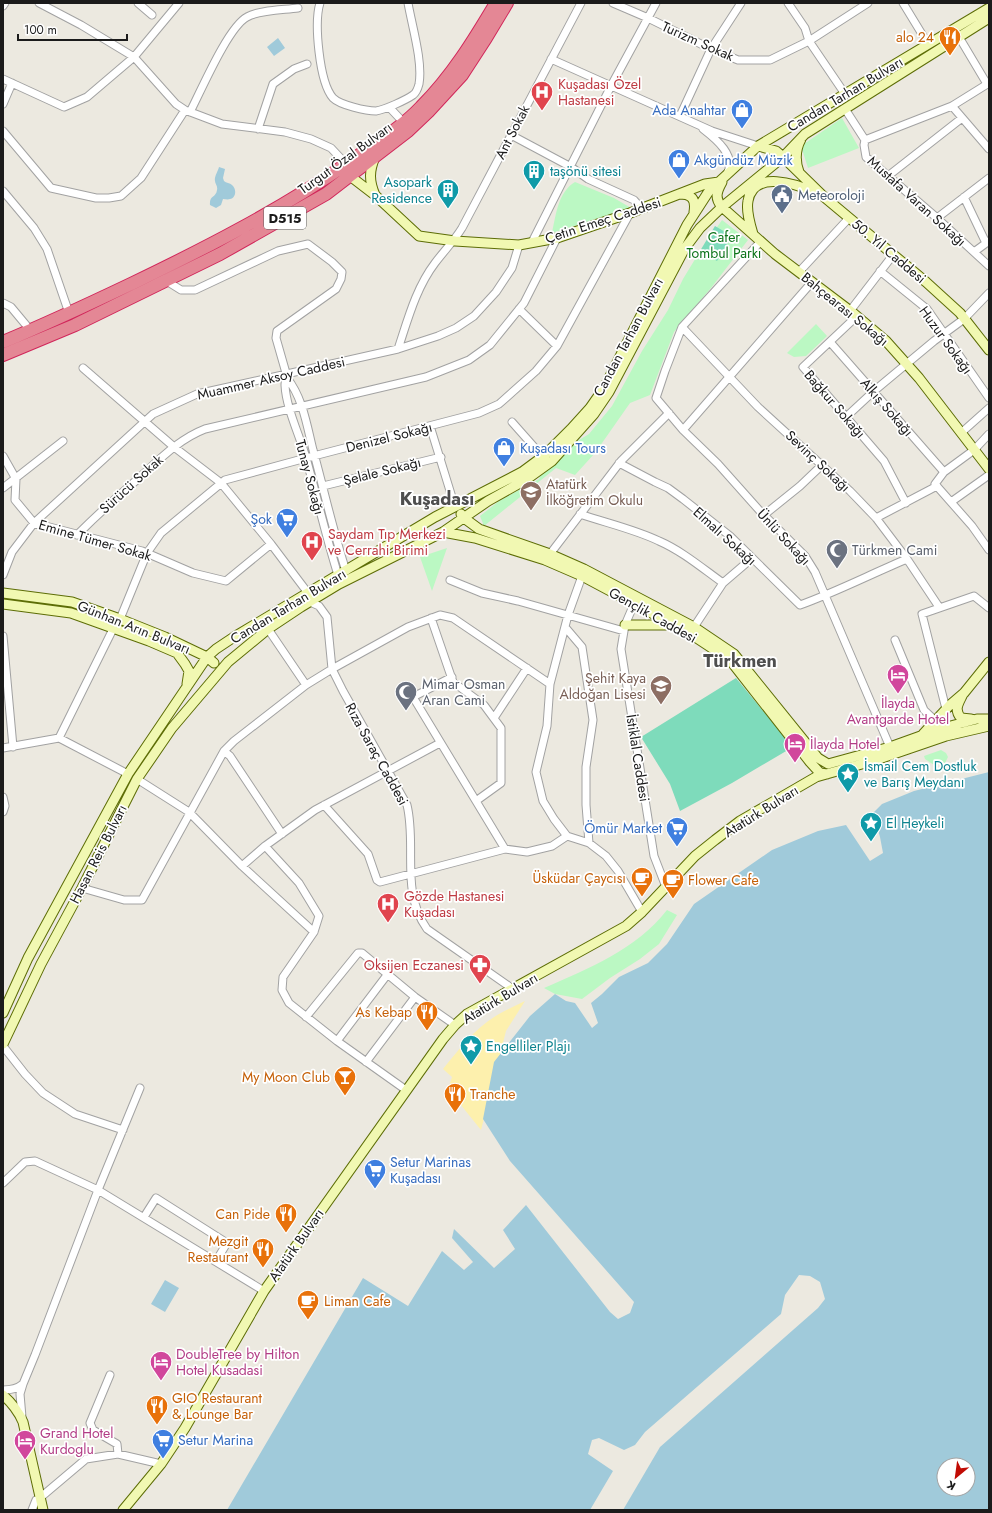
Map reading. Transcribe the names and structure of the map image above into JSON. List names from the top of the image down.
{
  "streets": {
    "highway": ["Turgut Özal Bulvarı", "D515"],
    "main road": [
      "Candan Tarhan Bulvarı",
      "Çetin Emeç Caddesi",
      "50. Yıl Caddesi",
      "Bahçearası Sokağı",
      "Gençlik Caddesi",
      "Günhan Arın Bulvarı",
      "Atatürk Bulvarı",
      "Hasan Reis Bulvarı"
    ],
    "street": [
      "Turizm Sokak",
      "Ant Sokak",
      "Mustafa Varan Sokağı",
      "Huzur Sokağı",
      "Muammer Aksoy Caddesi",
      "Bağkur Sokağı",
      "Alkış Sokağı",
      "Denizel Sokağı",
      "Sevinç Sokağı",
      "Şelale Sokağı",
      "Tunay Sokağı",
      "Sürücü Sokak",
      "Elmalı Sokağı",
      "Ünlü Sokağı",
      "Emine Tümer Sokak",
      "Rıza Saraç Caddesi",
      "İstiklal Caddesi"
    ]
  },
  "crossings": [
    ["Candan Tarhan Bulvarı", "Mustafa Varan Sokağı"],
    ["Candan Tarhan Bulvarı", "Çetin Emeç Caddesi"],
    ["Candan Tarhan Bulvarı", "50. Yıl Caddesi"],
    ["Candan Tarhan Bulvarı", "Bahçearası Sokağı"],
    ["Candan Tarhan Bulvarı", "Tunay Sokağı"],
    ["Candan Tarhan Bulvarı", "Gençlik Caddesi"],
    ["Candan Tarhan Bulvarı", "Günhan Arın Bulvarı"],
    ["Candan Tarhan Bulvarı", "Rıza Saraç Caddesi"],
    ["Candan Tarhan Bulvarı", "Hasan Reis Bulvarı"],
    ["Ant Sokak", "Çetin Emeç Caddesi"],
    ["Ant Sokak", "Muammer Aksoy Caddesi"],
    ["Turgut Özal Bulvarı", "Çetin Emeç Caddesi"],
    ["Çetin Emeç Caddesi", "Muammer Aksoy Caddesi"],
    ["Çetin Emeç Caddesi", "Denizel Sokağı"],
    ["Çetin Emeç Caddesi", "Sürücü Sokak"],
    ["50. Yıl Caddesi", "Bağkur Sokağı"],
    ["Bahçearası Sokağı", "Bağkur Sokağı"],
    ["Huzur Sokağı", "Bağkur Sokağı"],
    ["Muammer Aksoy Caddesi", "Tunay Sokağı"],
    ["Muammer Aksoy Caddesi", "Emine Tümer Sokak"],
    ["Muammer Aksoy Caddesi", "Rıza Saraç Caddesi"],
    ["Bağkur Sokağı", "Alkış Sokağı"],
    ["Denizel Sokağı", "Tunay Sokağı"],
    ["Denizel Sokağı", "Emine Tümer Sokak"],
    ["Denizel Sokağı", "Günhan Arın Bulvarı"],
    ["Denizel Sokağı", "Rıza Saraç Caddesi"],
    ["Sevinç Sokağı", "Ünlü Sokağı"],
    ["Şelale Sokağı", "Tunay Sokağı"],
    ["Tunay Sokağı", "Sürücü Sokak"],
    ["Sürücü Sokak", "Emine Tümer Sokak"],
    ["Sürücü Sokak", "Rıza Saraç Caddesi"],
    ["Elmalı Sokağı", "Ünlü Sokağı"],
    ["Ünlü Sokağı", "Atatürk Bulvarı"],
    ["Emine Tümer Sokak", "Rıza Saraç Caddesi"],
    ["Gençlik Caddesi", "İstiklal Caddesi"],
    ["Gençlik Caddesi", "Atatürk Bulvarı"],
    ["Günhan Arın Bulvarı", "Hasan Reis Bulvarı"],
    ["Rıza Saraç Caddesi", "Atatürk Bulvarı"],
    ["İstiklal Caddesi", "Atatürk Bulvarı"]
  ],
  "districts": ["Kuşadası", "Türkmen"],
  "parks": ["Cafer Tombul Parkı"],
  "places": {
    "restaurant": [
      "alo 24",
      "As Kebap",
      "Tranche",
      "Can Pide",
      "Mezgit Restaurant",
      "GIO Restaurant & Lounge Bar"
    ],
    "hospital": ["Kuşadası Özel Hastanesi", "Saydam Tıp Merkezi ve Cerrahi Birimi", "Gözde Hastanesi Kuşadası"],
    "shop": ["Ada Anahtar", "Akgündüz Müzik", "Kuşadası Tours"],
    "building": ["taşönü sitesi", "Asopark Residence"],
    "public building": ["Meteoroloji"],
    "school or university": ["Atatürk İlköğretim Okulu", "Şehit Kaya Aldoğan Lisesi"],
    "supermarket": [
      "Şok",
      "Ömür Market",
      "Setur Marinas Kuşadası",
      "Setur Marina"
    ],
    "mosque": ["Türkmen Cami", "Mimar Osman Aran Cami"],
    "hotel": [
      "İlayda Avantgarde Hotel",
      "İlayda Hotel",
      "DoubleTree by Hilton Hotel Kusadasi",
      "Grand Hotel Kurdoglu"
    ],
    "place": ["İsmail Cem Dostluk ve Barış Meydanı", "El Heykeli", "Engelliler Plajı"],
    "cafe": ["Üsküdar Çaycısı", "Flower Cafe", "Liman Cafe"],
    "pharmacy": ["Oksijen Eczanesi"],
    "bar": ["My Moon Club"]
  },
  "scale_bar": "100 m",
  "north": "bottom left"
}
